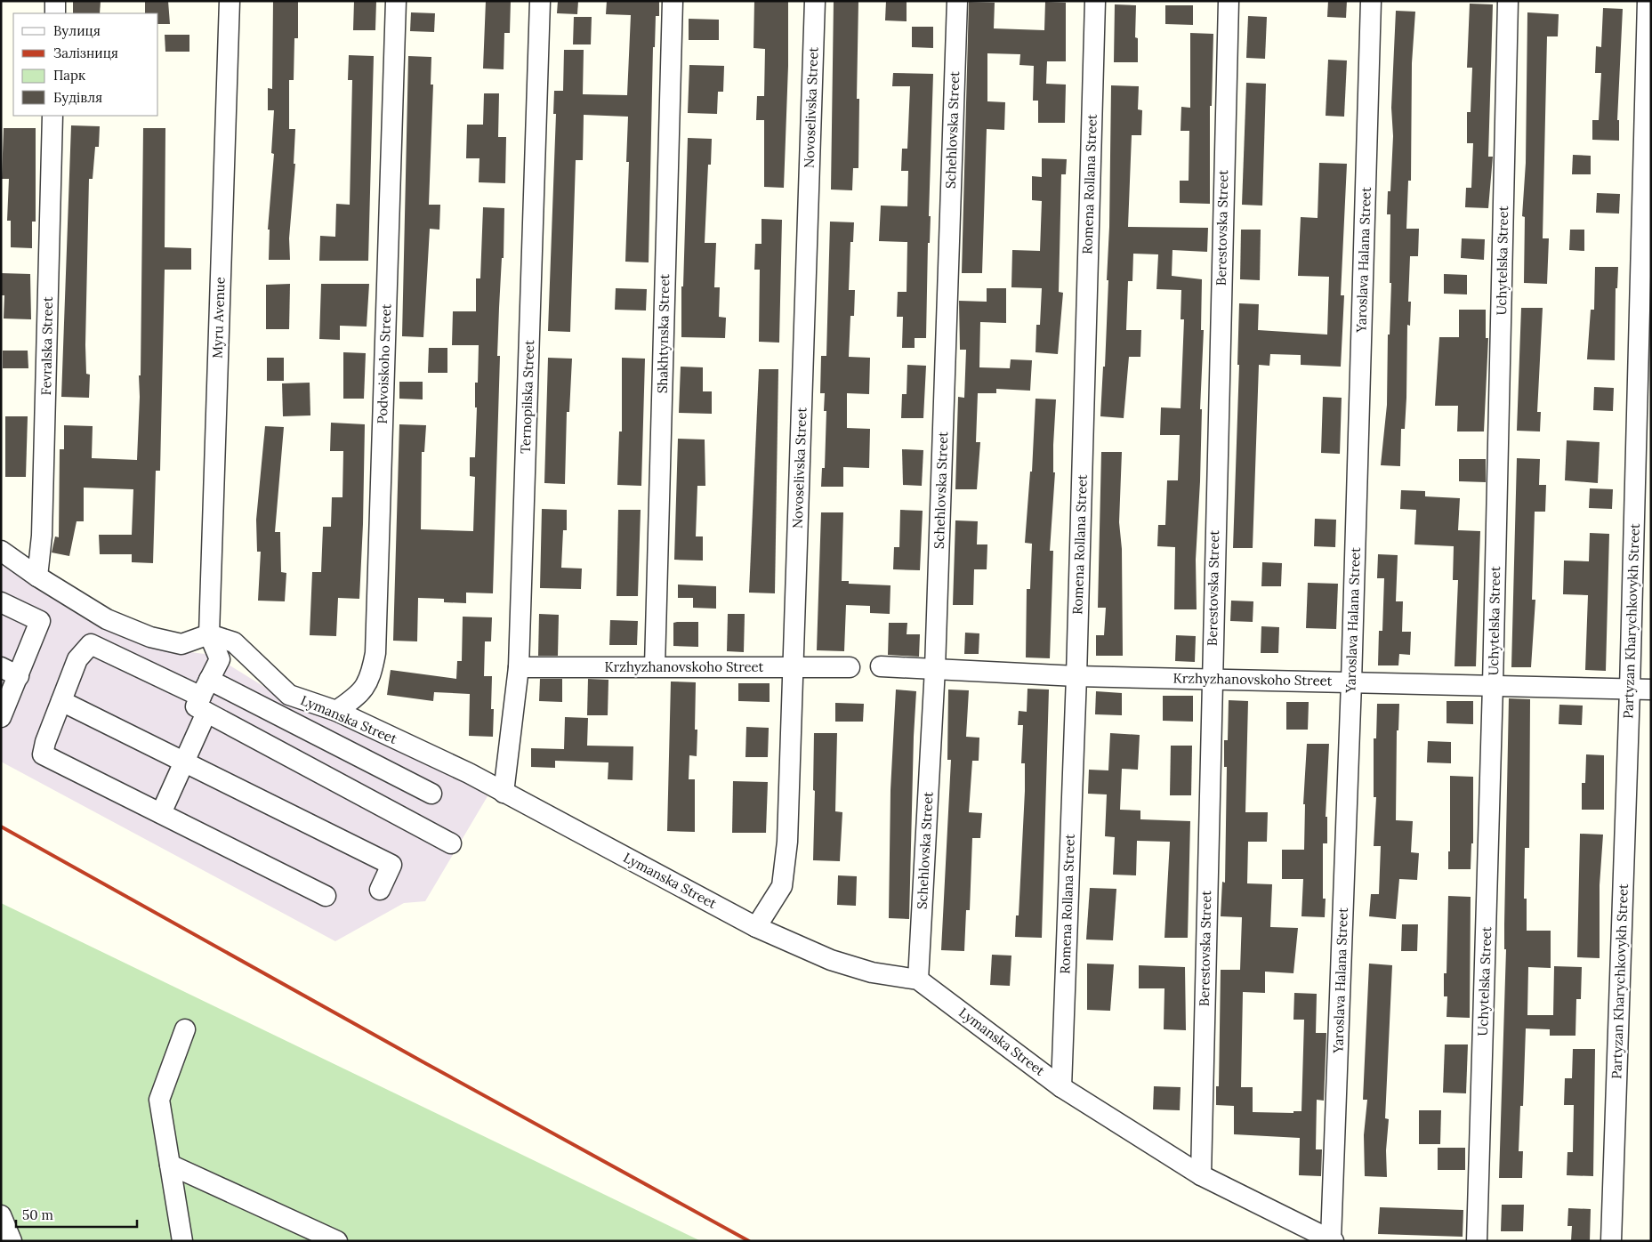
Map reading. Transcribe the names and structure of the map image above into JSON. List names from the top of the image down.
{
  "streets": {
    "street": [
      "Novoselivska Street",
      "Schehlovska Street",
      "Romena Rollana Street",
      "Berestovska Street",
      "Yaroslava Halana Street",
      "Uchytelska Street",
      "Myru Avenue",
      "Shakhtynska Street",
      "Fevralska Street",
      "Podvoiskoho Street",
      "Ternopilska Street",
      "Partyzan Kharychkovykh Street",
      "Krzhyzhanovskoho Street",
      "Lymanska Street"
    ]
  },
  "crossings": [
    ["Novoselivska Street", "Krzhyzhanovskoho Street"],
    ["Novoselivska Street", "Lymanska Street"],
    ["Schehlovska Street", "Krzhyzhanovskoho Street"],
    ["Schehlovska Street", "Lymanska Street"],
    ["Romena Rollana Street", "Krzhyzhanovskoho Street"],
    ["Romena Rollana Street", "Lymanska Street"],
    ["Berestovska Street", "Krzhyzhanovskoho Street"],
    ["Berestovska Street", "Lymanska Street"],
    ["Yaroslava Halana Street", "Krzhyzhanovskoho Street"],
    ["Yaroslava Halana Street", "Lymanska Street"],
    ["Uchytelska Street", "Krzhyzhanovskoho Street"],
    ["Myru Avenue", "Lymanska Street"],
    ["Shakhtynska Street", "Krzhyzhanovskoho Street"],
    ["Podvoiskoho Street", "Lymanska Street"],
    ["Ternopilska Street", "Krzhyzhanovskoho Street"],
    ["Ternopilska Street", "Lymanska Street"],
    ["Partyzan Kharychkovykh Street", "Krzhyzhanovskoho Street"]
  ],
  "legend": [
    "Вулиця",
    "Залізниця",
    "Парк",
    "Будівля"
  ],
  "scale_bar": "50 m"
}
